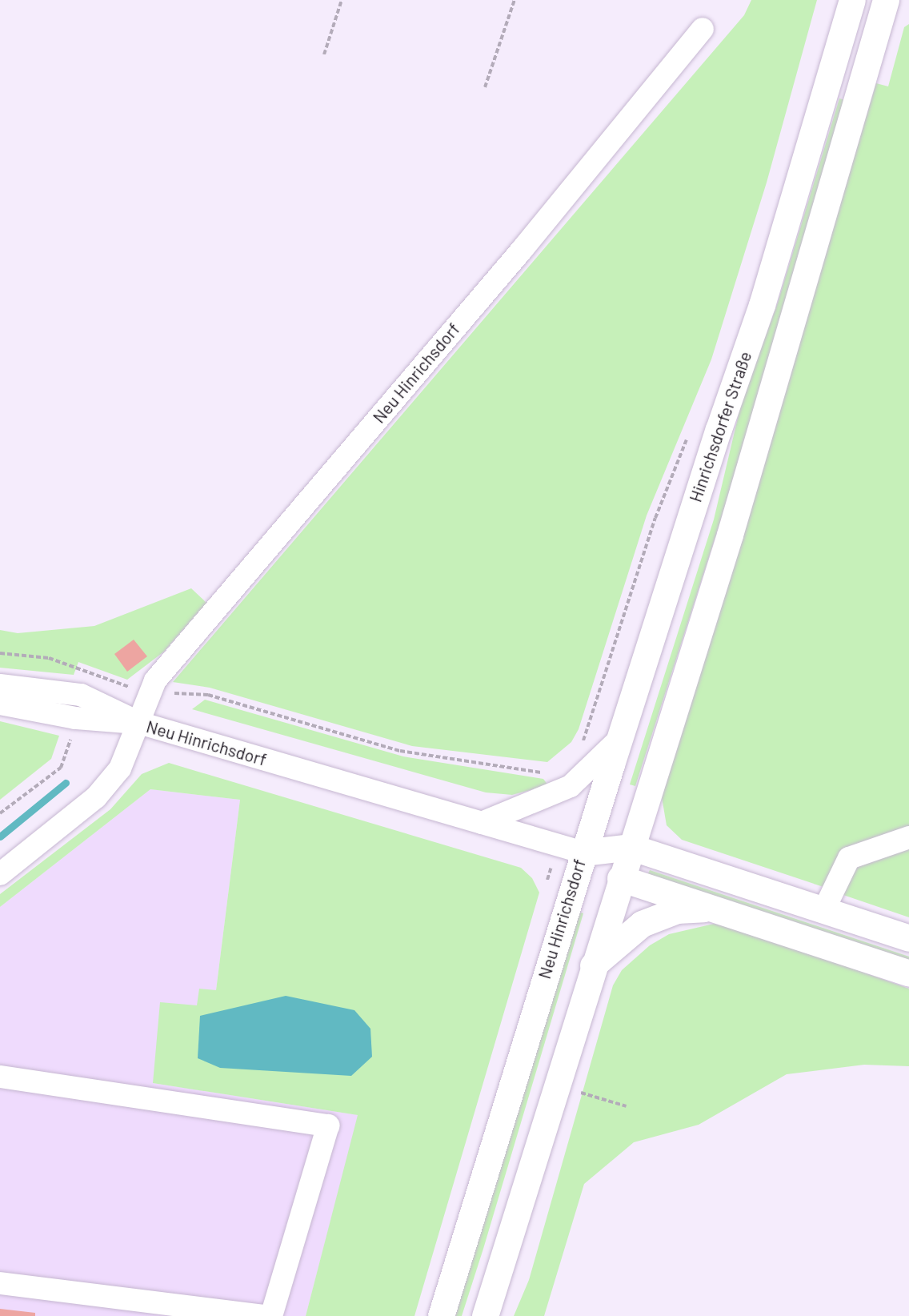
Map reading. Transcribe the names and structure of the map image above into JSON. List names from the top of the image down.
{
  "streets": {
    "main road": ["Neu Hinrichsdorf", "Hinrichsdorfer Straße"]
  },
  "crossings": [
    ["Neu Hinrichsdorf", "Hinrichsdorfer Straße"]
  ]
}
